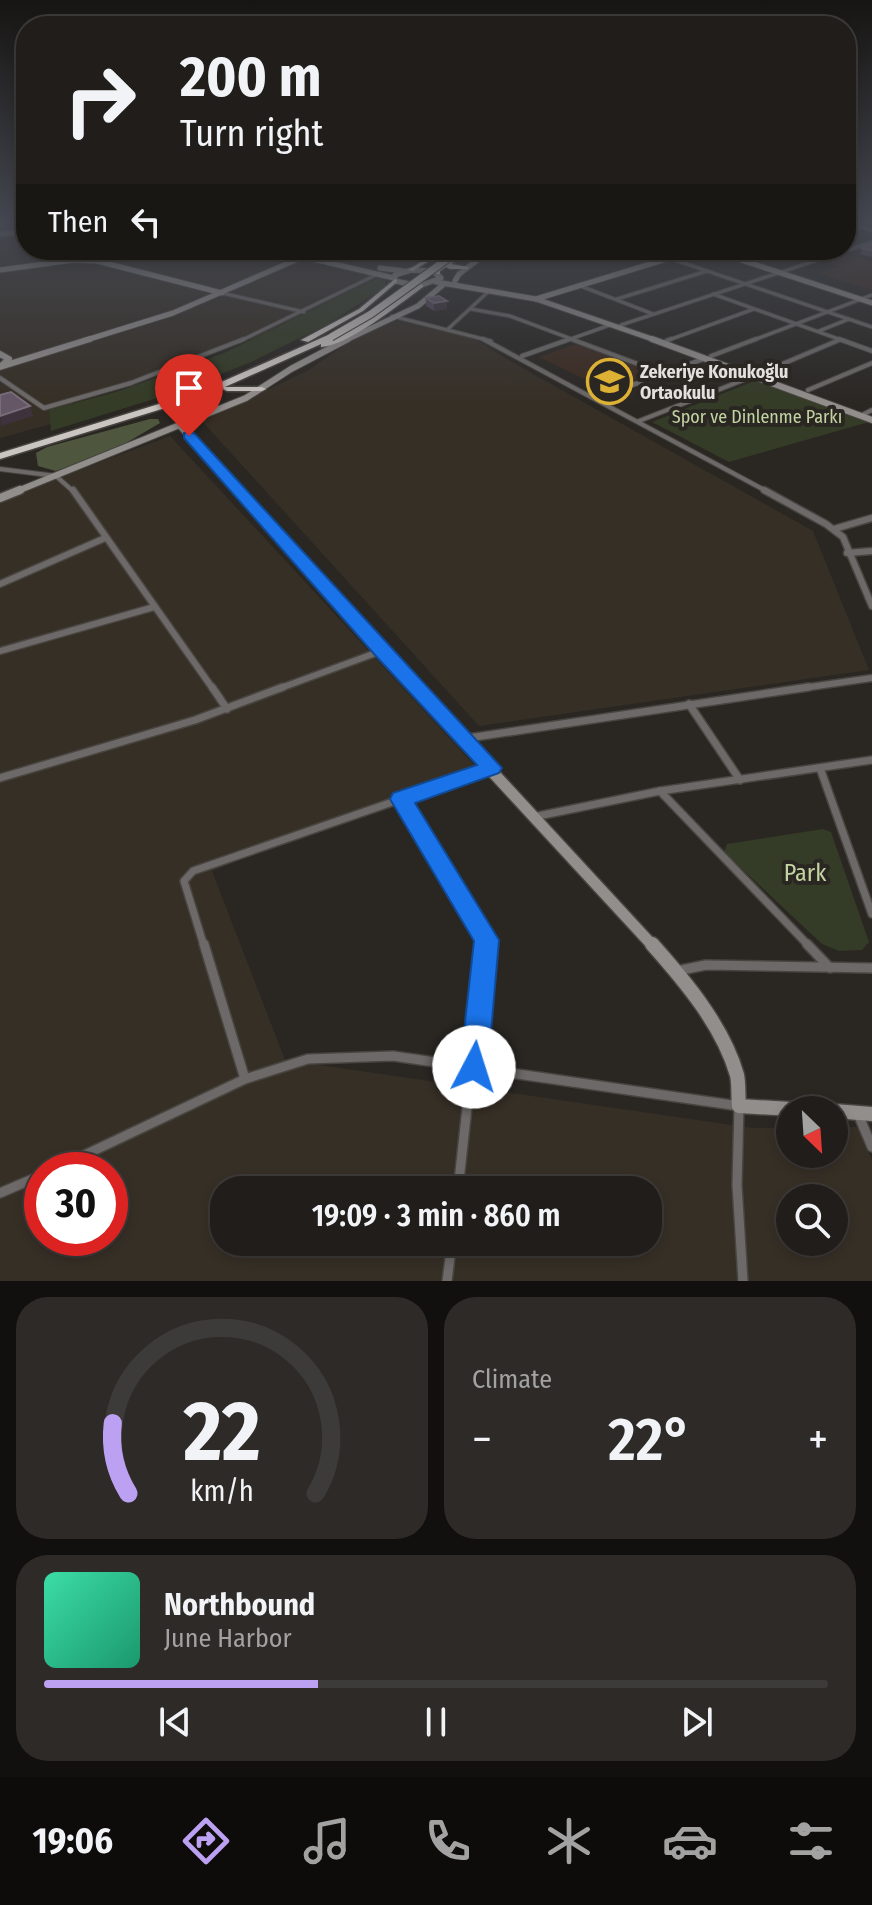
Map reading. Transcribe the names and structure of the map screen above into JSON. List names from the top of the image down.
{
  "parks": ["Spor ve Dinlenme Parkı", "Park"],
  "places": {
    "school or university": ["Zekeriye Konukoğlu Ortaokulu"]
  },
  "north": "bottom right",
  "page": {
    "turn": ["200 m", "Turn right"],
    "then": "Then",
    "limit": "30",
    "trip": "19:09 · 3 min · 860 m",
    "tile": "Climate",
    "heat": ["−", "22°", "+"],
    "song": ["Northbound", "June Harbor"],
    "tabs": "19:06",
    "gauge": ["22", "km/h"]
  }
}
